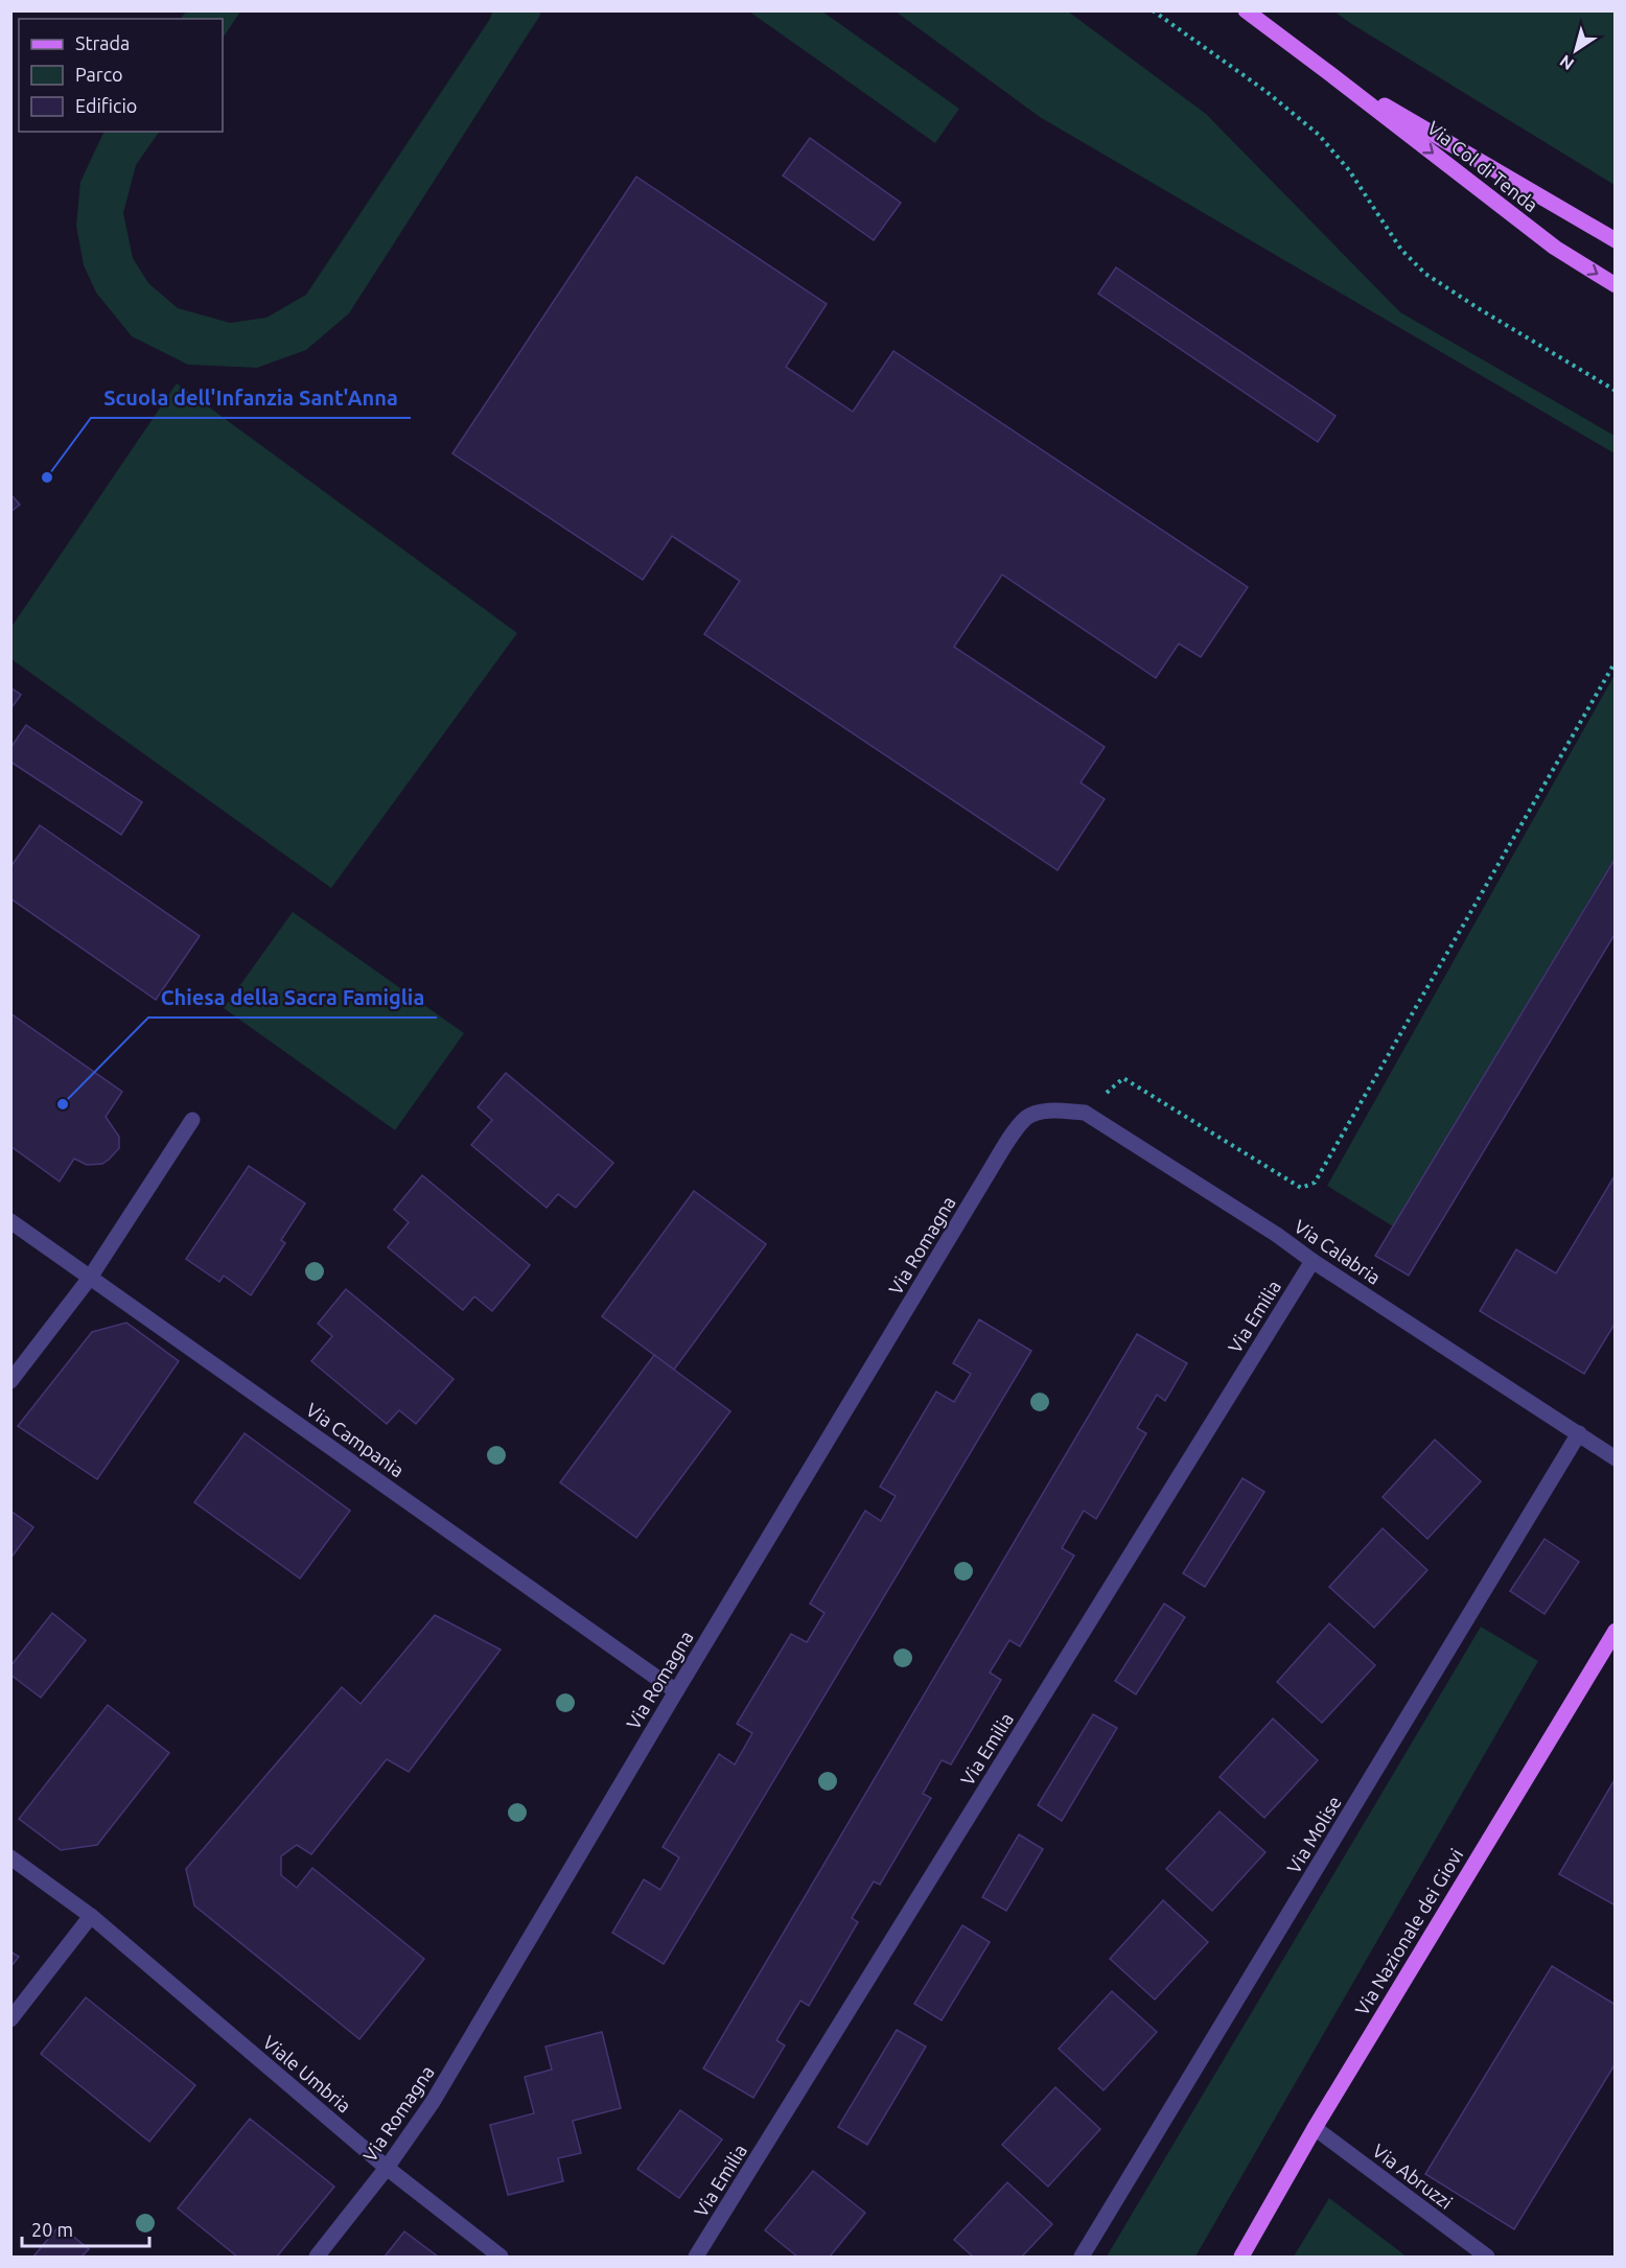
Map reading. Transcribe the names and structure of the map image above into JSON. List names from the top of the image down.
{
  "streets": {
    "main road": ["Via Col di Tenda", "Via Nazionale dei Giovi"],
    "street": [
      "Via Romagna",
      "Via Calabria",
      "Via Emilia",
      "Via Campania",
      "Via Molise",
      "Viale Umbria",
      "Via Abruzzi"
    ]
  },
  "crossings": [
    ["Via Romagna", "Via Calabria"],
    ["Via Romagna", "Via Campania"],
    ["Via Romagna", "Viale Umbria"],
    ["Via Calabria", "Via Emilia"],
    ["Via Calabria", "Via Molise"],
    ["Via Nazionale dei Giovi", "Via Abruzzi"]
  ],
  "places": ["Scuola dell'Infanzia Sant'Anna", "Chiesa della Sacra Famiglia"],
  "legend": ["Strada", "Parco", "Edificio"],
  "scale_bar": "20 m",
  "north": "bottom left"
}
